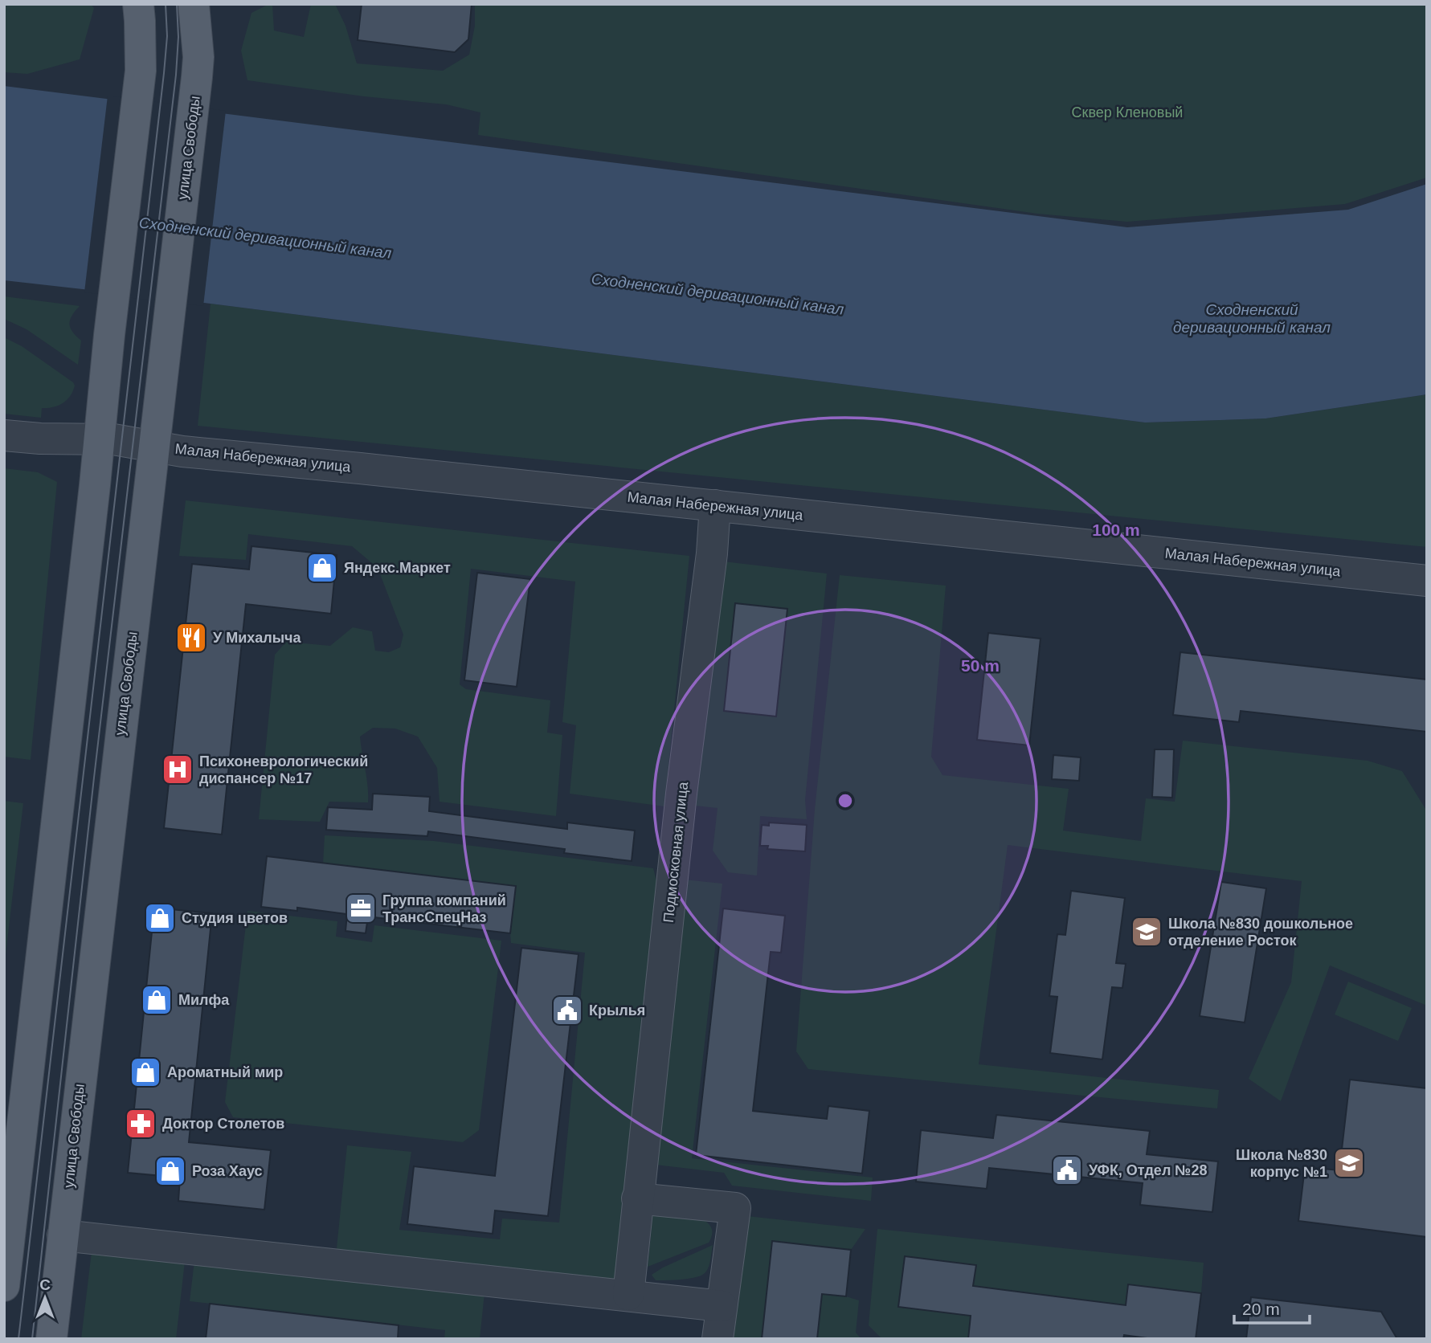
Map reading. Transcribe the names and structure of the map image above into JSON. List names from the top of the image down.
{
  "streets": {
    "main road": ["улица Свободы"],
    "street": ["Малая Набережная улица", "Подмосковная улица"]
  },
  "crossings": [
    ["улица Свободы", "Малая Набережная улица"],
    ["Малая Набережная улица", "Подмосковная улица"]
  ],
  "water": ["Сходненский деривационный канал"],
  "parks": ["Сквер Кленовый"],
  "places": {
    "shop": [
      "Яндекс.Маркет",
      "Студия цветов",
      "Милфа",
      "Ароматный мир",
      "Роза Хаус"
    ],
    "restaurant": ["У Михалыча"],
    "hospital": ["Психоневрологический диспансер №17"],
    "office": ["Группа компаний ТрансСпецНаз"],
    "school or university": ["Школа №830 дошкольное отделение Росток", "Школа №830 корпус №1"],
    "public building": ["Крылья", "УФК, Отдел №28"],
    "pharmacy": ["Доктор Столетов"]
  },
  "scale_bar": "20 m",
  "north": "top",
  "rings": ["100 m", "50 m"]
}
